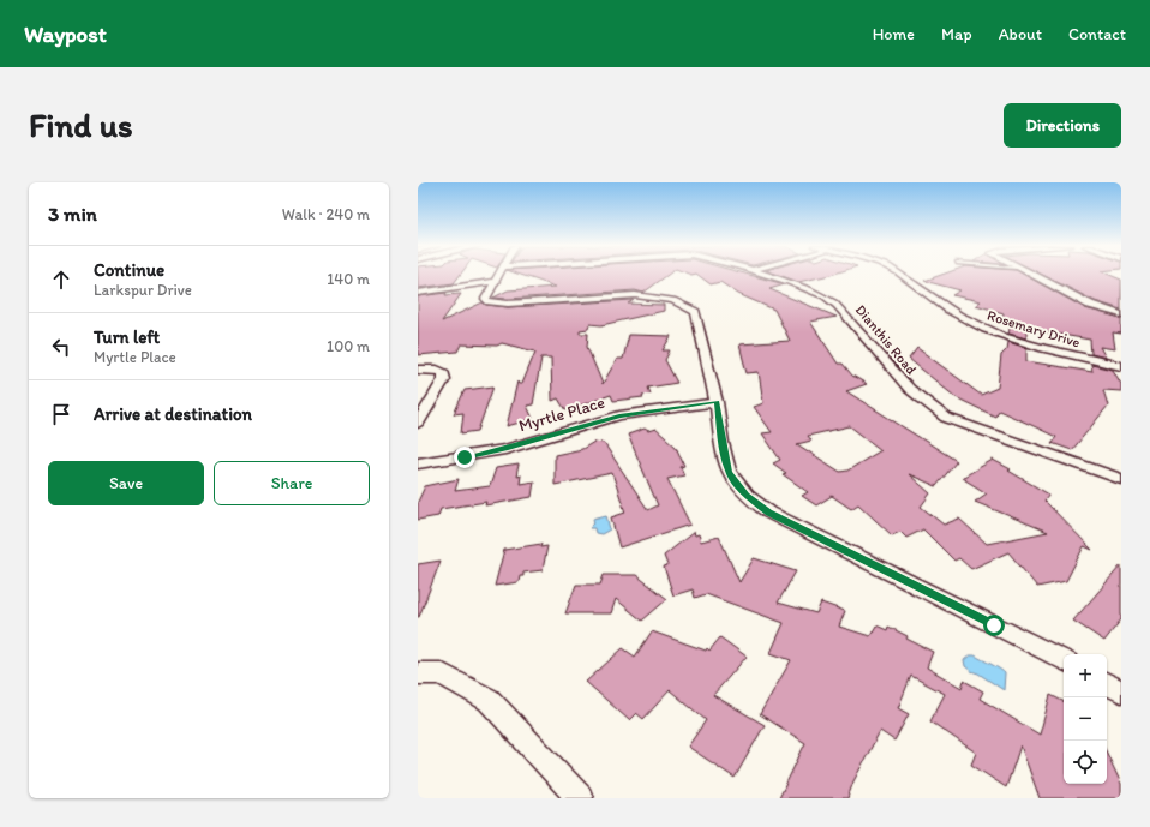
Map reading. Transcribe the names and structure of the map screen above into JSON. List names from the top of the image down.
{
  "streets": {
    "street": ["Rosemary Drive", "Dianthis Road", "Myrtle Place"]
  },
  "page": {
    "header": "Waypost",
    "nav": [
      "Home",
      "Map",
      "About",
      "Contact"
    ],
    "buttons": [
      "Directions",
      ["Save", "Share"]
    ],
    "title": "Find us",
    "heading": ["3 min", "Walk · 240 m"],
    "list": [
      ["Continue", "Larkspur Drive", "140 m"],
      ["Turn left", "Myrtle Place", "100 m"],
      "Arrive at destination"
    ],
    "map_buttons": ["+", "−"]
  }
}
